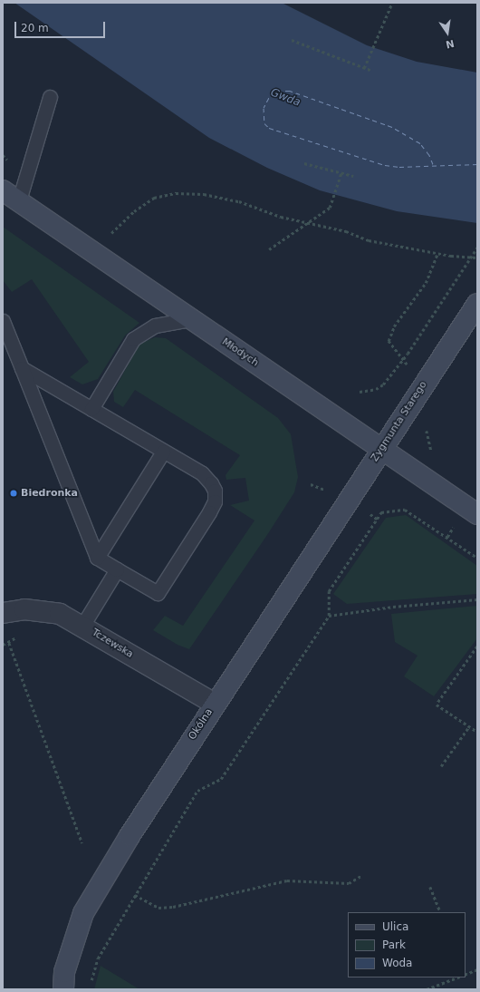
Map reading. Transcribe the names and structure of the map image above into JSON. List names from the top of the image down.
{
  "streets": {
    "street": [
      "Młodych",
      "Zygmunta Starego",
      "Tczewska",
      "Okólna"
    ]
  },
  "crossings": [
    ["Młodych", "Zygmunta Starego"],
    ["Zygmunta Starego", "Okólna"],
    ["Tczewska", "Okólna"]
  ],
  "water": ["Gwda"],
  "places": ["Biedronka"],
  "legend": ["Ulica", "Park", "Woda"],
  "scale_bar": "20 m",
  "north": "bottom"
}
